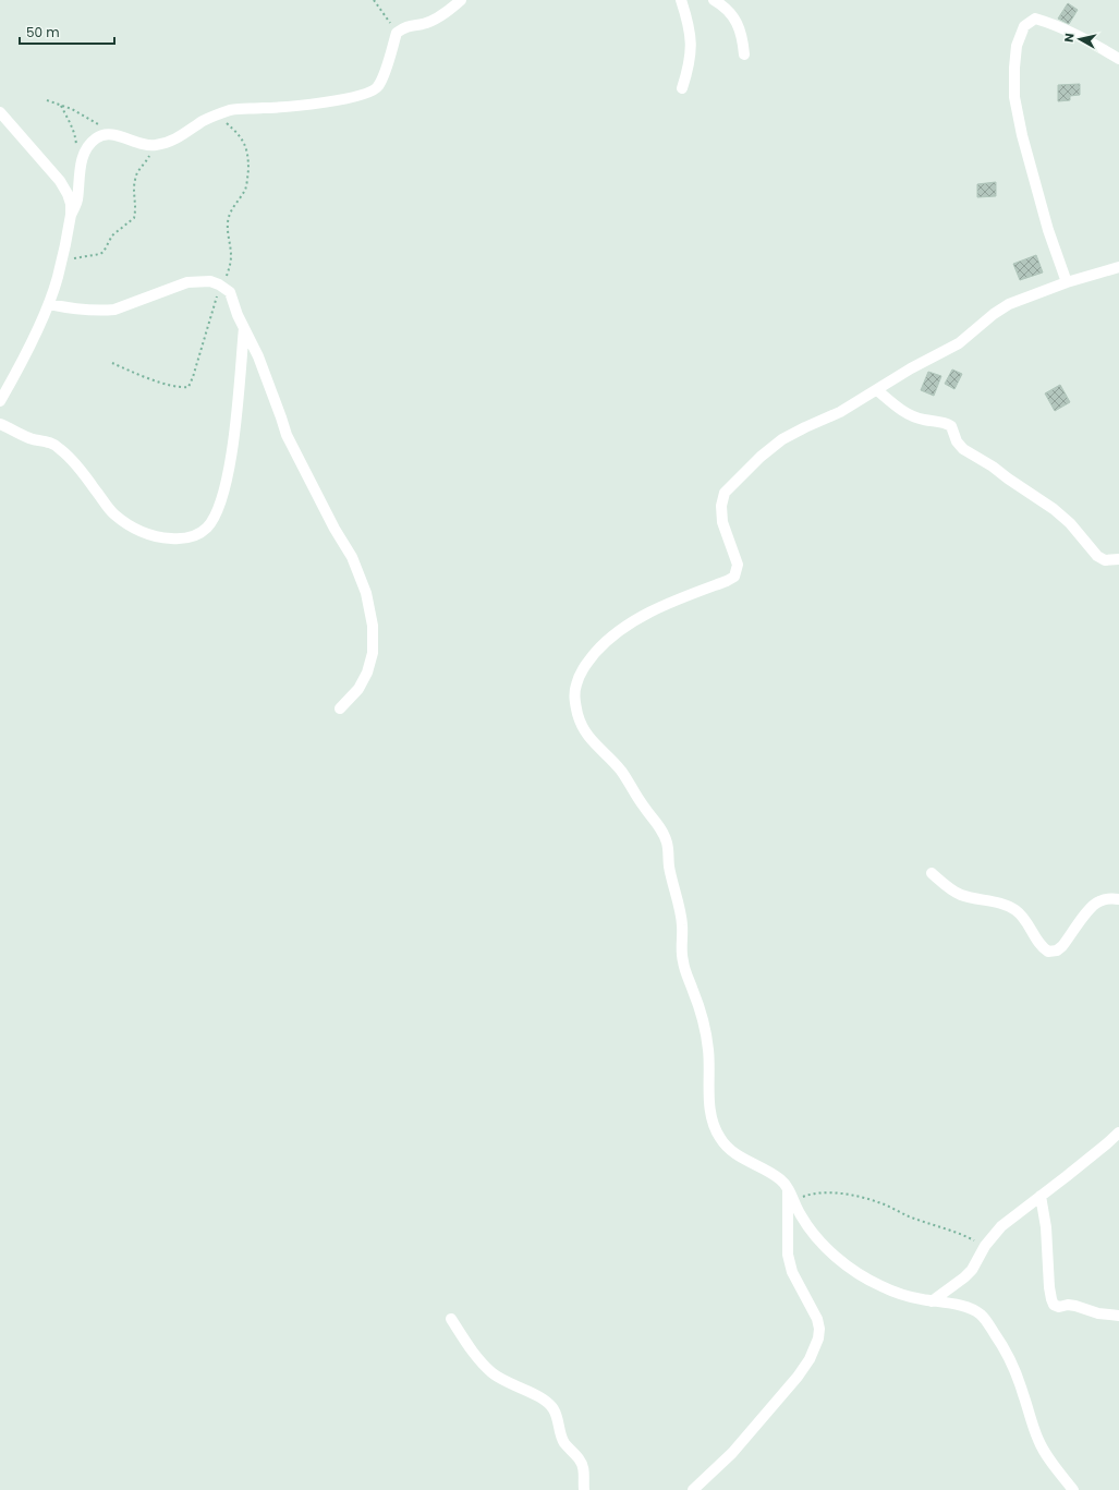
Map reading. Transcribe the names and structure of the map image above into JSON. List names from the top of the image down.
{
  "scale_bar": "50 m",
  "north": "left"
}
